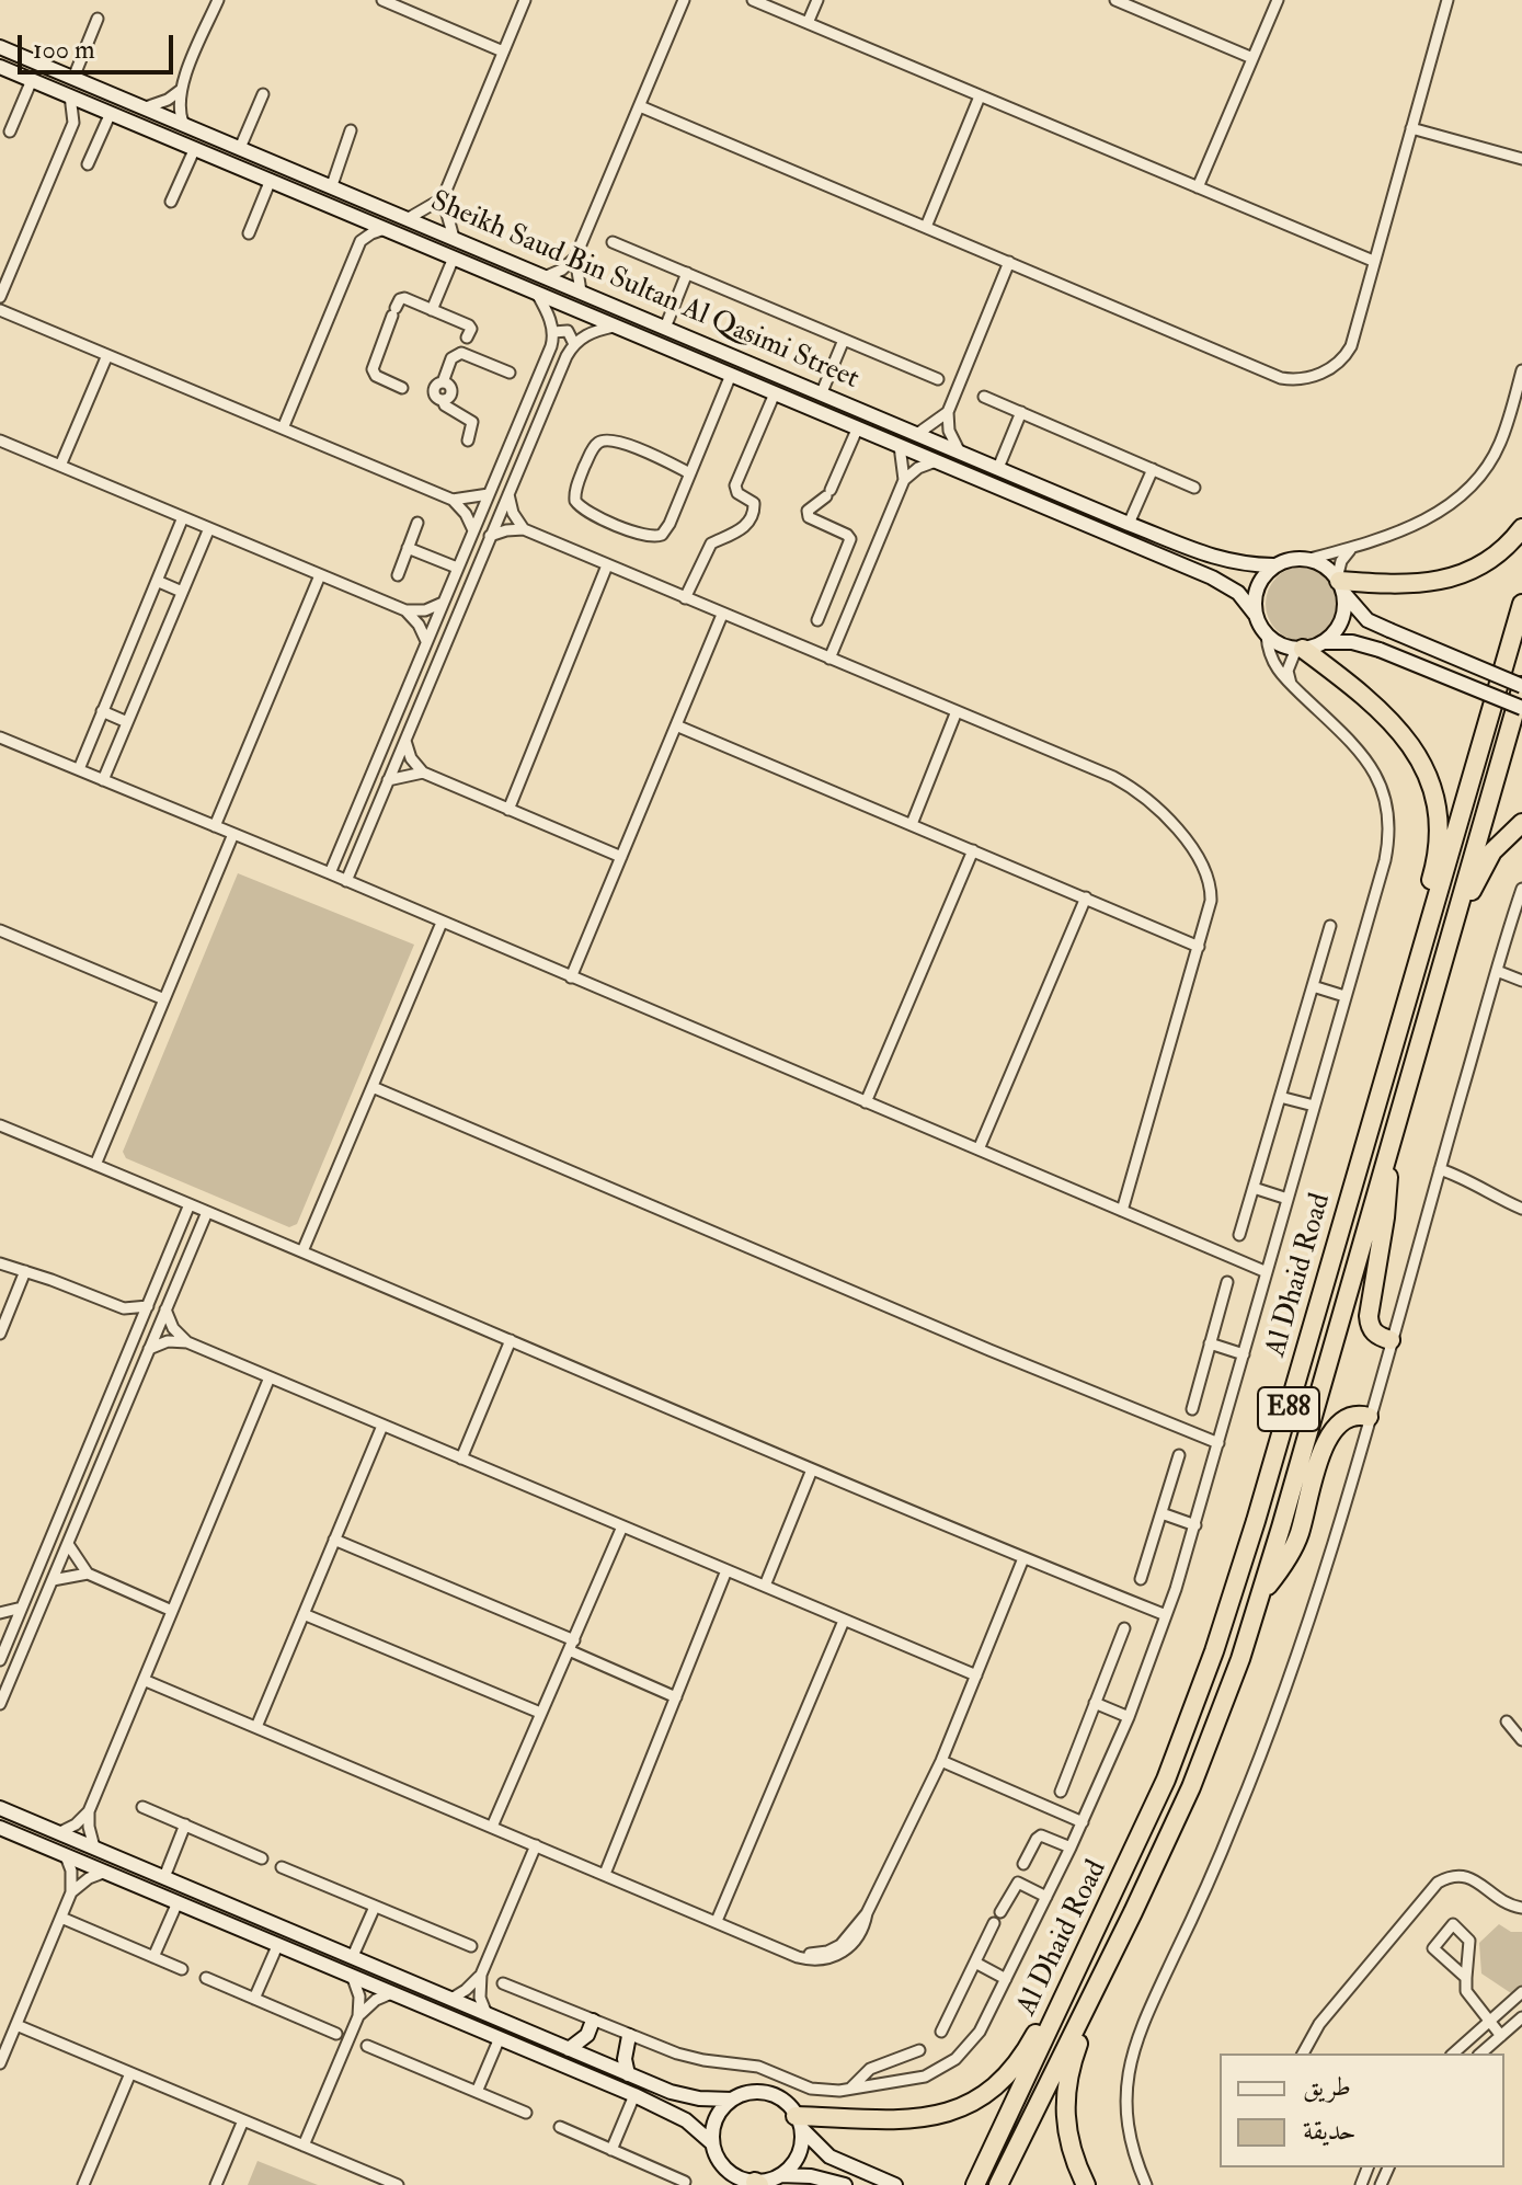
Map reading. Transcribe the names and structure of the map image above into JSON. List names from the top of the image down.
{
  "streets": {
    "highway": ["Al Dhaid Road", "E88"],
    "main road": ["Sheikh Saud Bin Sultan Al Qasimi Street"]
  },
  "legend": ["طريق", "حديقة"],
  "scale_bar": "100 m"
}
